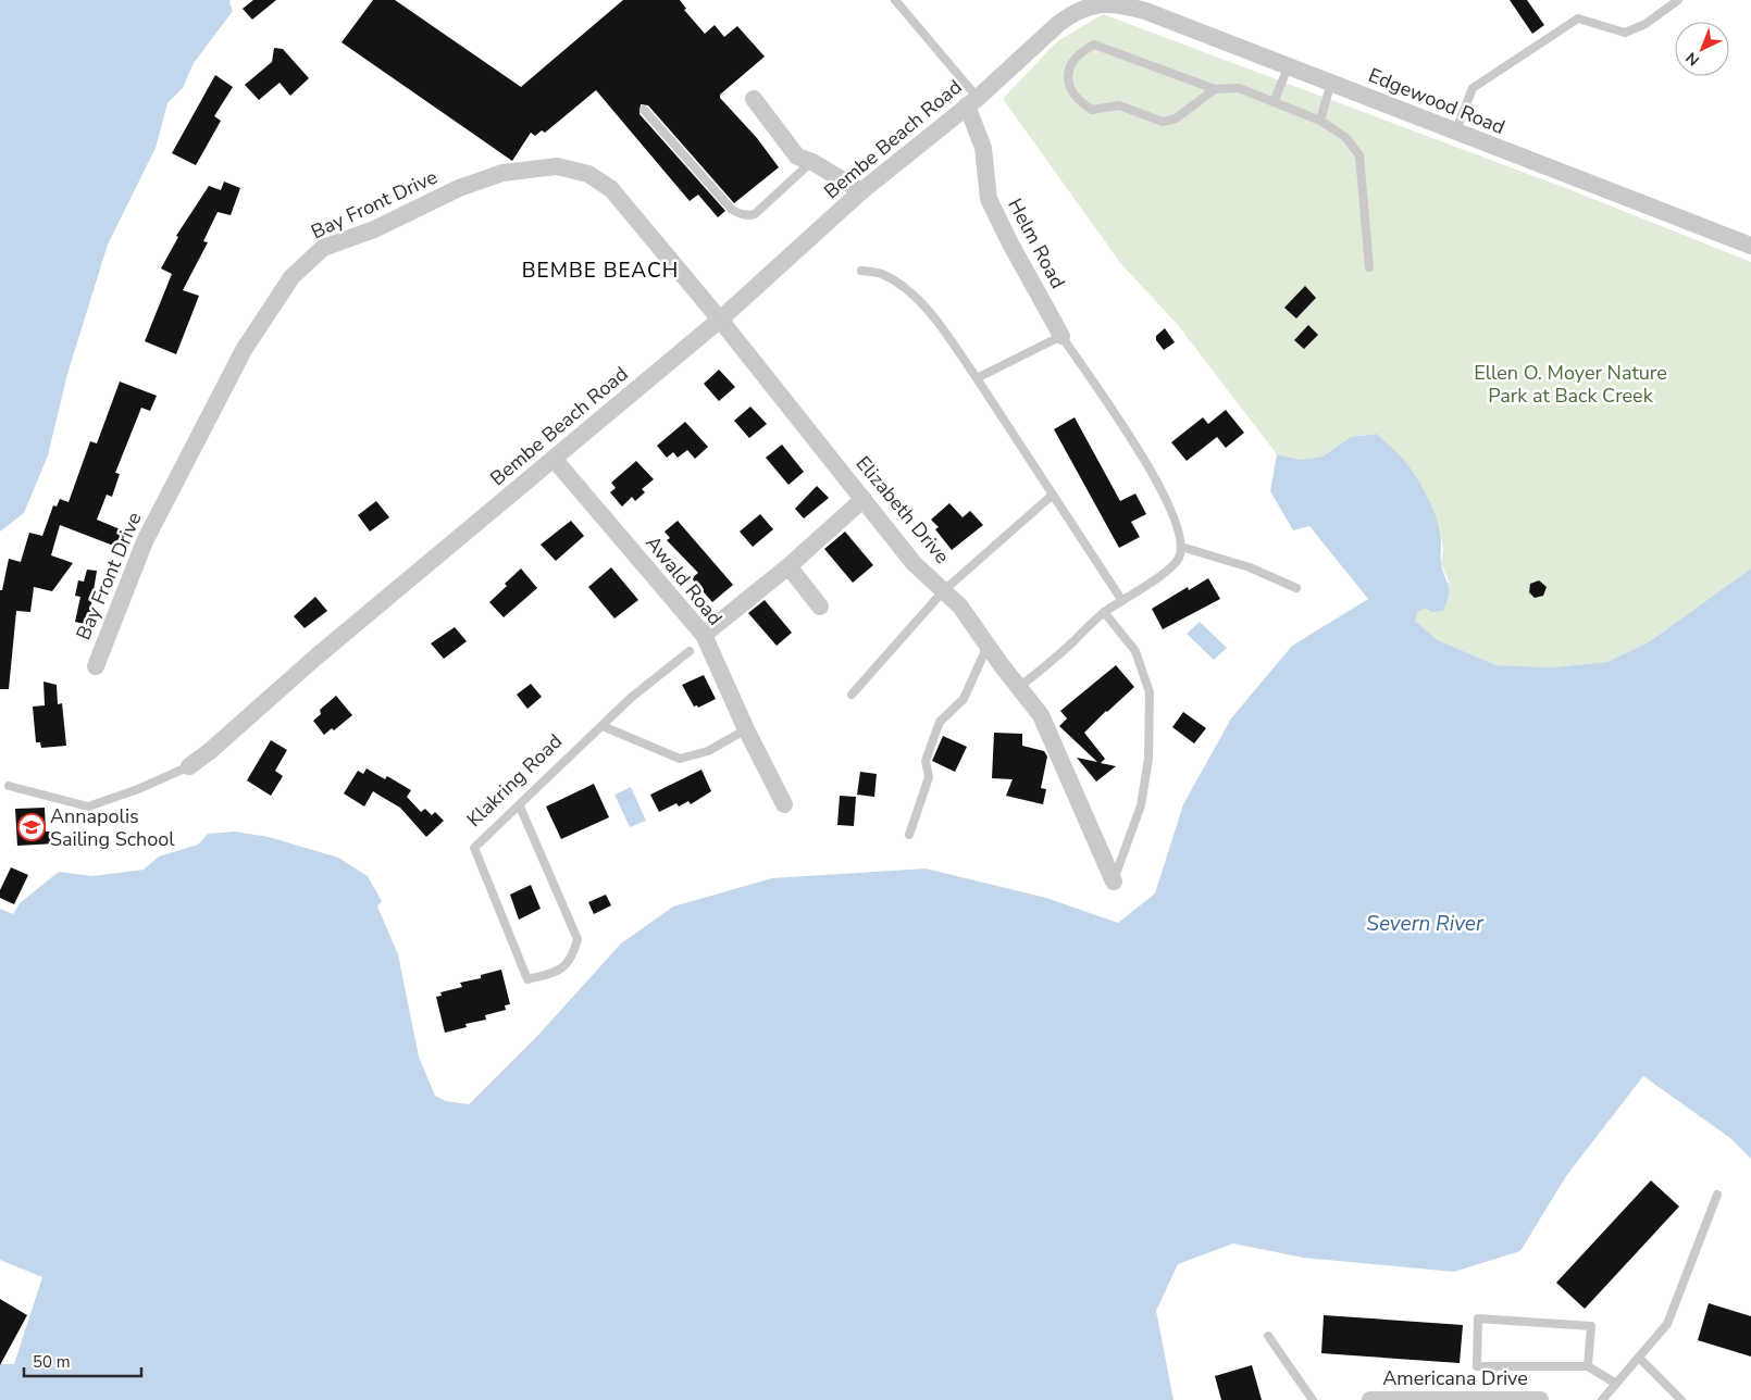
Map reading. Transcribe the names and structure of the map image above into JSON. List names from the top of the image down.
{
  "streets": {
    "street": [
      "Edgewood Road",
      "Bembe Beach Road",
      "Bay Front Drive",
      "Helm Road",
      "Elizabeth Drive",
      "Awald Road",
      "Americana Drive"
    ],
    "lane": ["Klakring Road"]
  },
  "crossings": [
    ["Edgewood Road", "Bembe Beach Road"],
    ["Bembe Beach Road", "Bay Front Drive"],
    ["Bembe Beach Road", "Helm Road"],
    ["Bembe Beach Road", "Elizabeth Drive"],
    ["Bembe Beach Road", "Awald Road"],
    ["Bay Front Drive", "Elizabeth Drive"]
  ],
  "districts": ["BEMBE BEACH"],
  "water": ["Severn River"],
  "parks": ["Ellen O. Moyer Nature Park at Back Creek"],
  "places": {
    "school or university": ["Annapolis Sailing School"]
  },
  "scale_bar": "50 m",
  "north": "bottom left"
}
